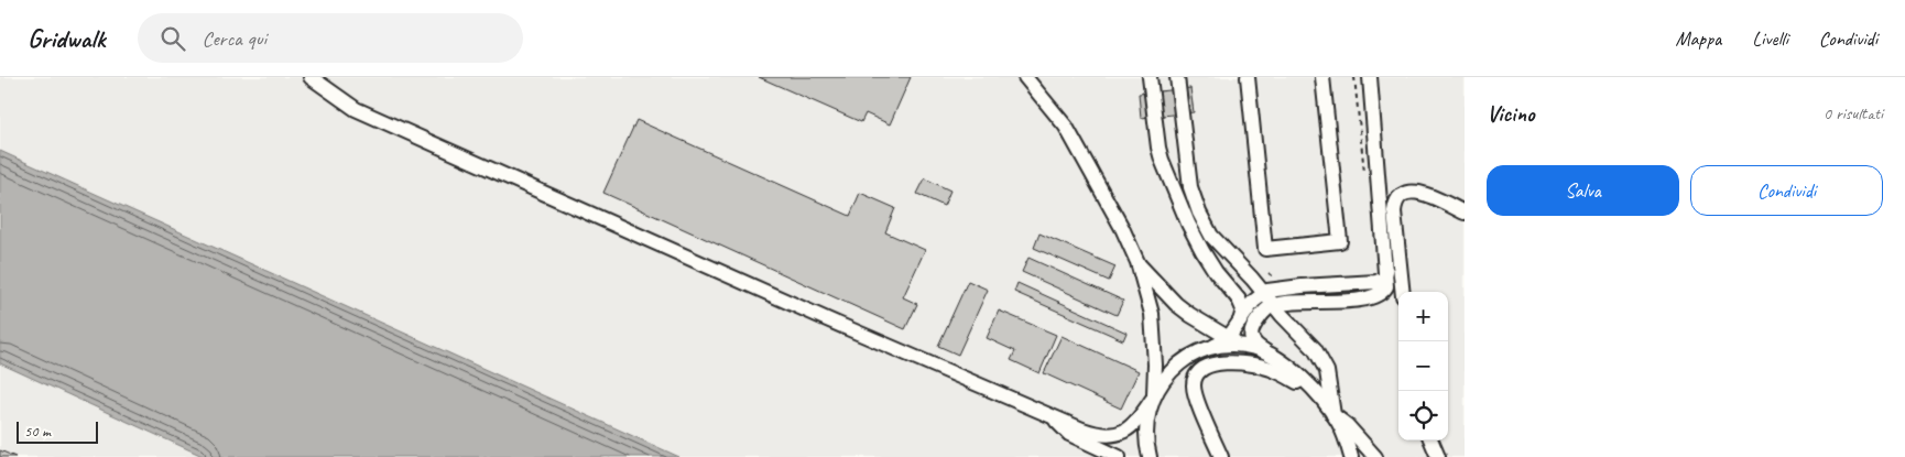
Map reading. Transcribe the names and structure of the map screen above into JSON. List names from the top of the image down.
{
  "scale_bar": "50 m",
  "page": {
    "header": "Gridwalk",
    "search": "Cerca qui",
    "nav": ["Mappa", "Livelli", "Condividi"],
    "heading": ["Vicino", "0 risultati"],
    "buttons": ["Salva", "Condividi"],
    "map_buttons": ["+", "−"],
    "scale": "50 m"
  }
}
